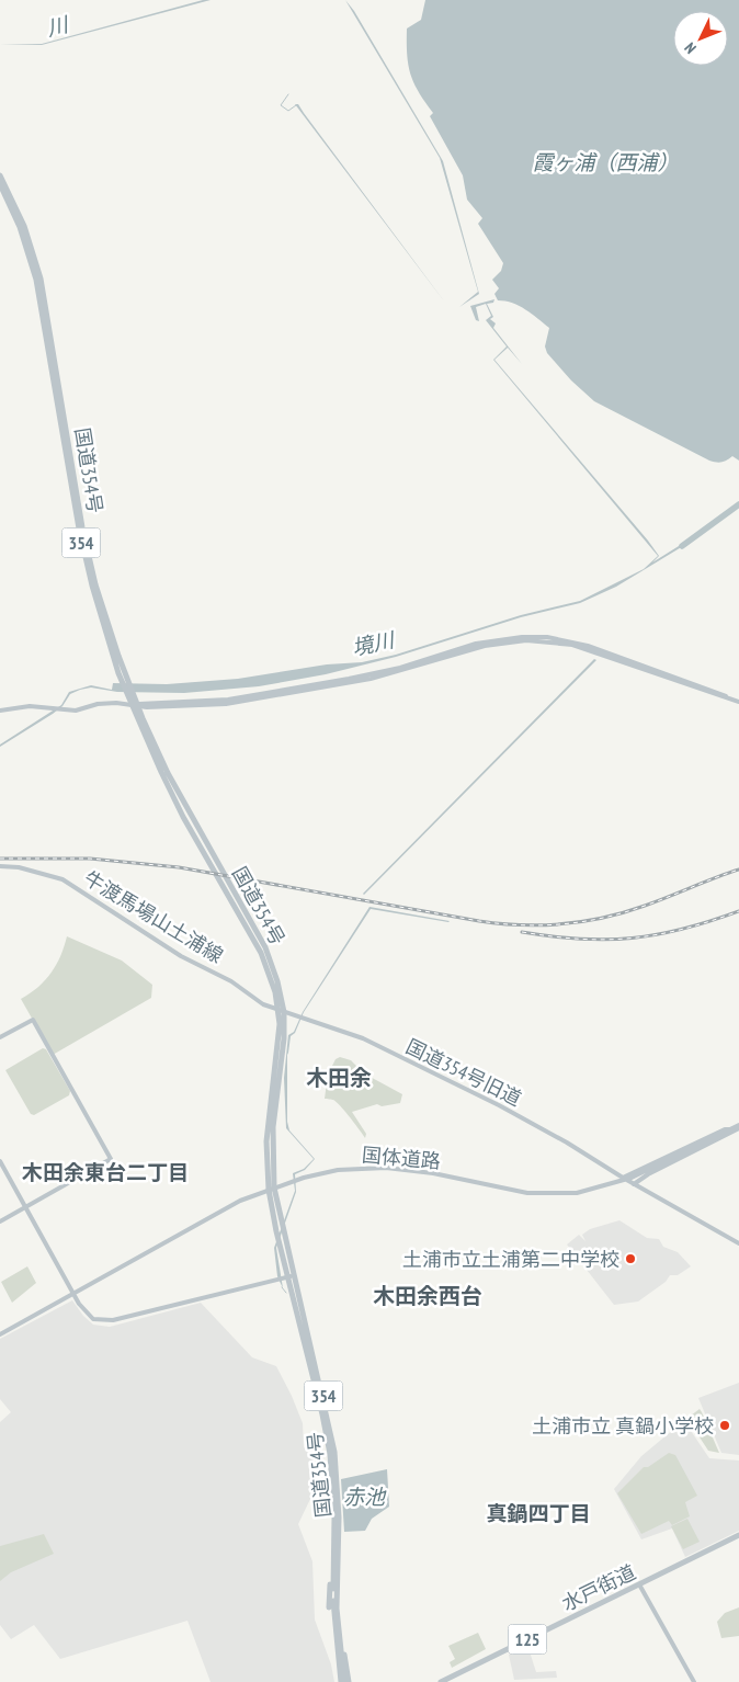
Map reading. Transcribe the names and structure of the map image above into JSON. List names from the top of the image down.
{
  "streets": {
    "highway": [
      "国道354号",
      "354",
      "水戸街道",
      "125"
    ],
    "street": ["牛渡馬場山土浦線", "国道354号旧道", "国体道路"]
  },
  "crossings": [
    ["国道354号", "牛渡馬場山土浦線"],
    ["国道354号", "国道354号旧道"],
    ["牛渡馬場山土浦線", "国道354号旧道"]
  ],
  "districts": [
    "木田余",
    "木田余東台二丁目",
    "木田余西台",
    "真鍋四丁目"
  ],
  "water": [
    "川",
    "霞ヶ浦（西浦）",
    "境川",
    "赤池"
  ],
  "places": ["土浦市立土浦第二中学校", "土浦市立 真鍋小学校"],
  "north": "bottom left"
}
